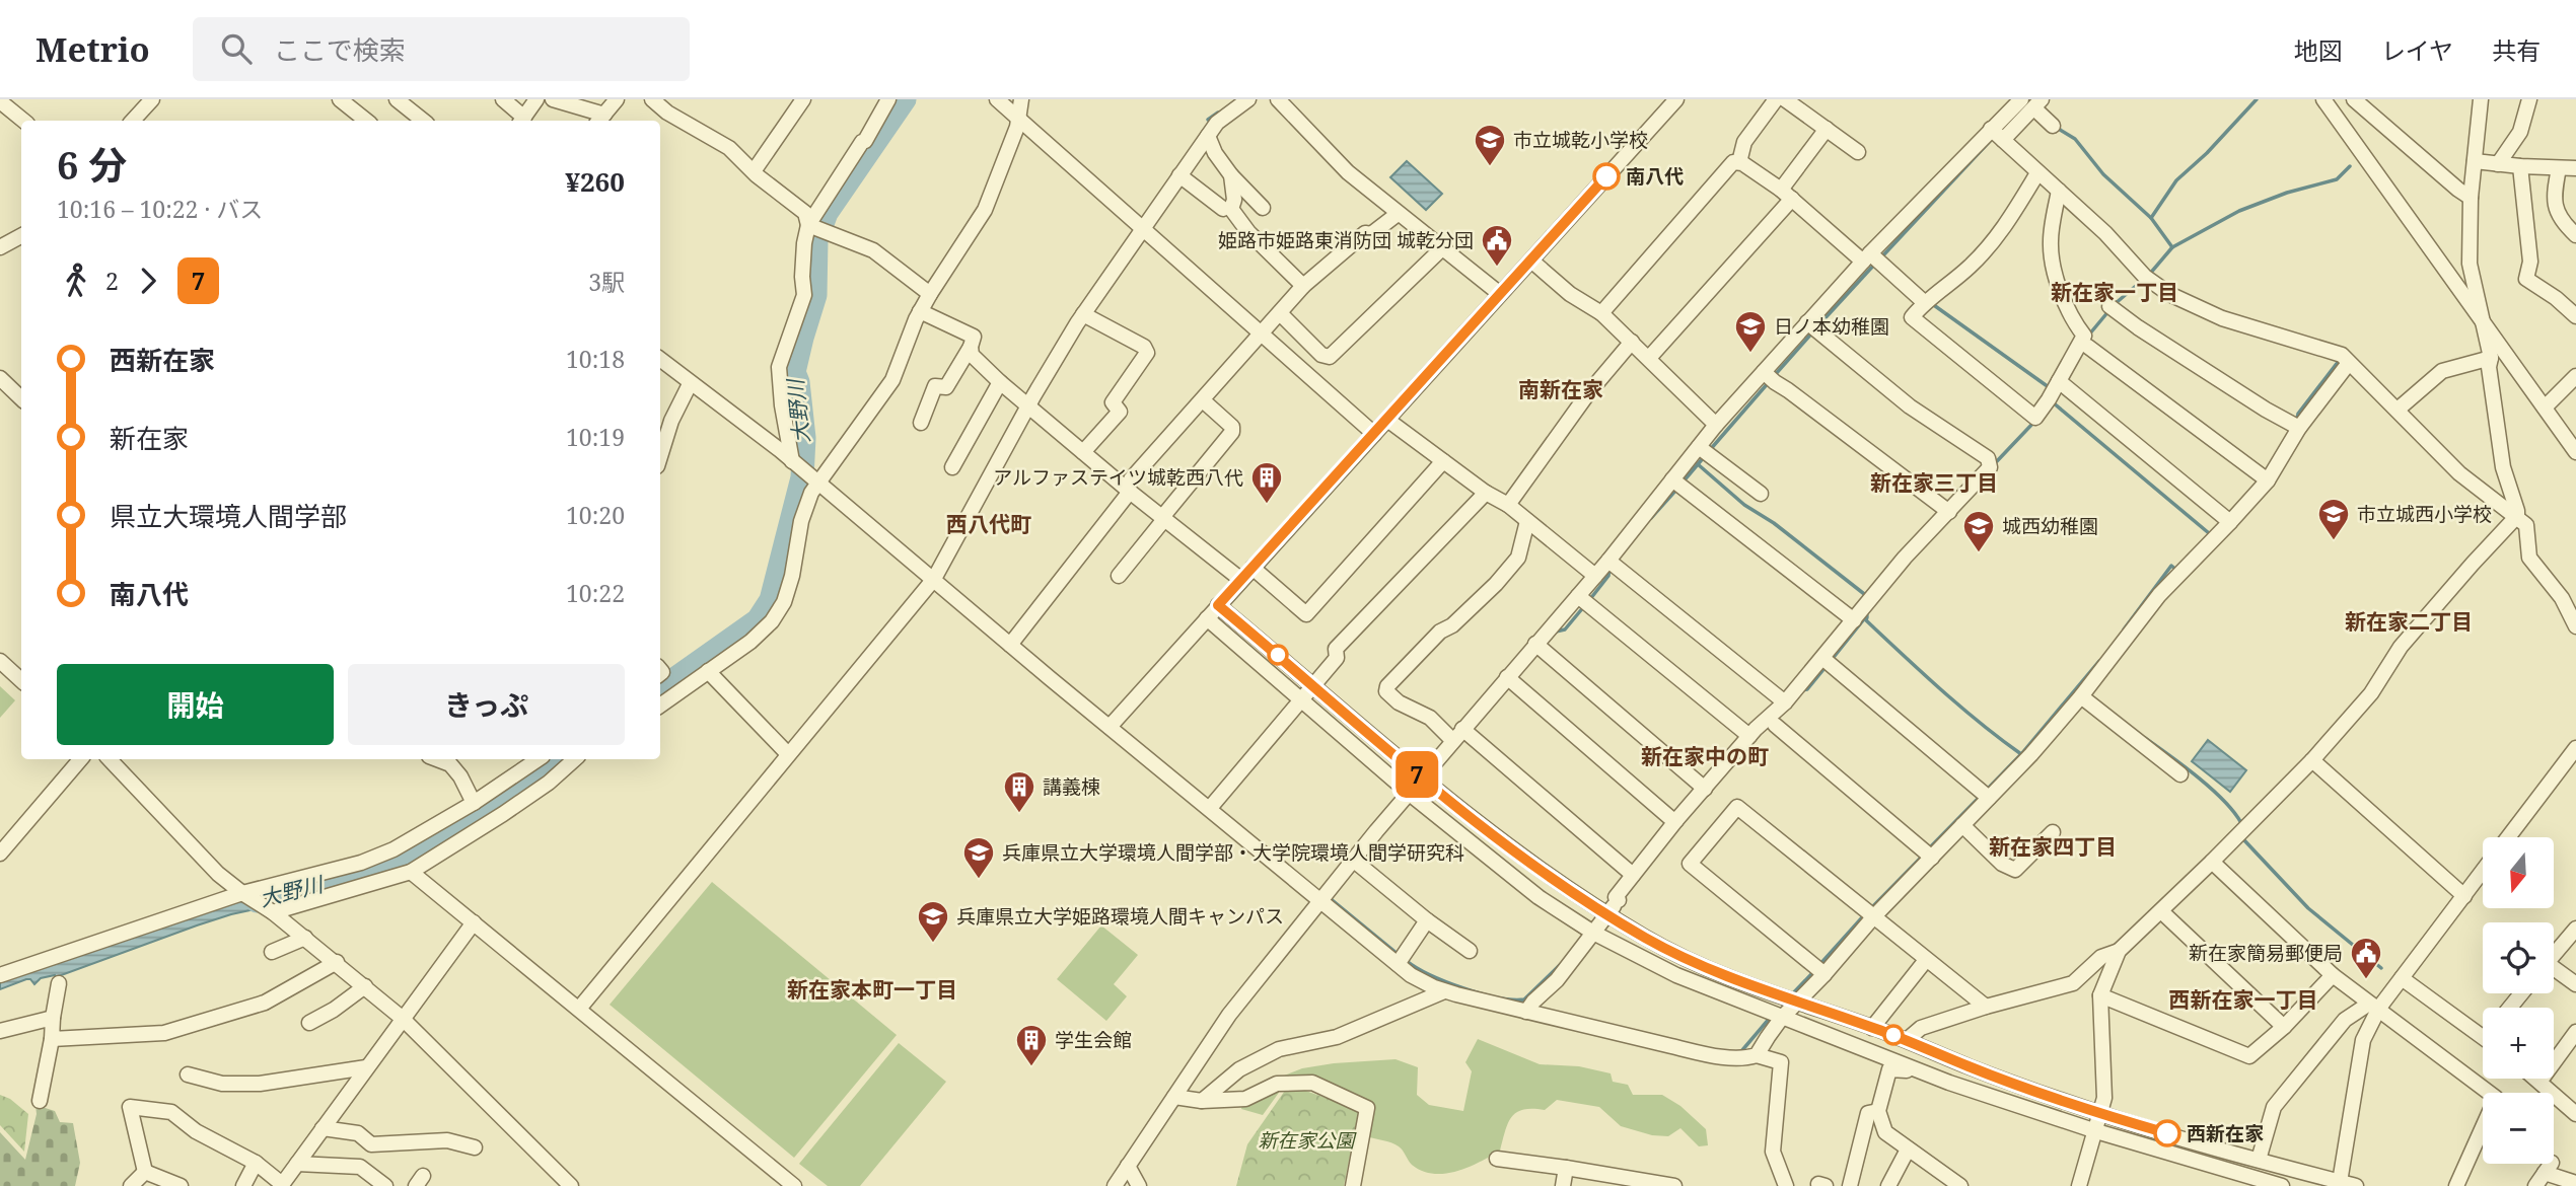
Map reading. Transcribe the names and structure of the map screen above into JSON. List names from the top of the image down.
{
  "districts": [
    "新在家一丁目",
    "南新在家",
    "新在家三丁目",
    "西八代町",
    "新在家二丁目",
    "新在家中の町",
    "新在家四丁目",
    "新在家本町一丁目",
    "西新在家一丁目"
  ],
  "water": ["大野川"],
  "parks": ["新在家公園"],
  "places": {
    "school or university": [
      "市立城乾小学校",
      "日ノ本幼稚園",
      "市立城西小学校",
      "城西幼稚園",
      "兵庫県立大学環境人間学部・大学院環境人間学研究科",
      "兵庫県立大学姫路環境人間キャンパス"
    ],
    "other": ["南八代", "西新在家"],
    "public building": ["姫路市姫路東消防団 城乾分団", "新在家簡易郵便局"],
    "building": ["アルファステイツ城乾西八代", "講義棟", "学生会館"]
  },
  "lines": ["bus line 7"],
  "north": "bottom",
  "page": {
    "header": "Metrio",
    "search": "ここで検索",
    "nav": ["地図", "レイヤ", "共有"],
    "on_map": "7",
    "heading": ["6 分", "10:16 – 10:22 · バス", "¥260"],
    "legs": ["2", "7", "3駅"],
    "list": [
      {
        "name": "西新在家",
        "value": "10:18"
      },
      {
        "name": "新在家",
        "value": "10:19"
      },
      {
        "name": "県立大環境人間学部",
        "value": "10:20"
      },
      {
        "name": "南八代",
        "value": "10:22"
      }
    ],
    "buttons": ["開始", "きっぷ"],
    "map_buttons": ["+", "−"]
  }
}
